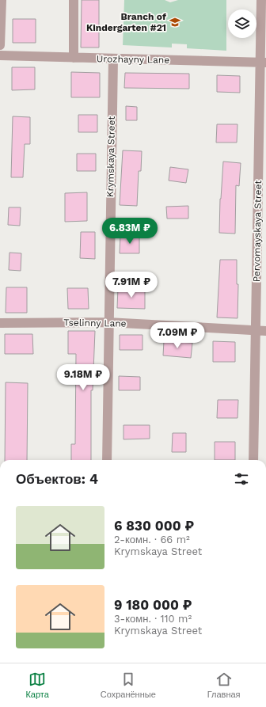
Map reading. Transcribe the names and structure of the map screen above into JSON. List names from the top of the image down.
{
  "streets": {
    "street": [
      "Urozhayny Lane",
      "Krymskaya Street",
      "Pervomayskaya Street",
      "Tselinny Lane"
    ]
  },
  "crossings": [
    ["Urozhayny Lane", "Krymskaya Street"],
    ["Urozhayny Lane", "Pervomayskaya Street"],
    ["Krymskaya Street", "Tselinny Lane"],
    ["Pervomayskaya Street", "Tselinny Lane"]
  ],
  "places": {
    "school or university": ["Branch of Kindergarten #21"]
  },
  "page": {
    "price": [
      "6.83M ₽",
      "7.91M ₽",
      "7.09M ₽",
      "9.18M ₽"
    ],
    "heading": "Объектов: 4",
    "list": [
      {
        "name": "6 830 000 ₽",
        "note": "2-комн. · 66 m² · Krymskaya Street"
      },
      {
        "name": "9 180 000 ₽",
        "note": "3-комн. · 110 m² · Krymskaya Street"
      }
    ],
    "tabs": ["Карта", "Сохранённые", "Главная"]
  }
}
